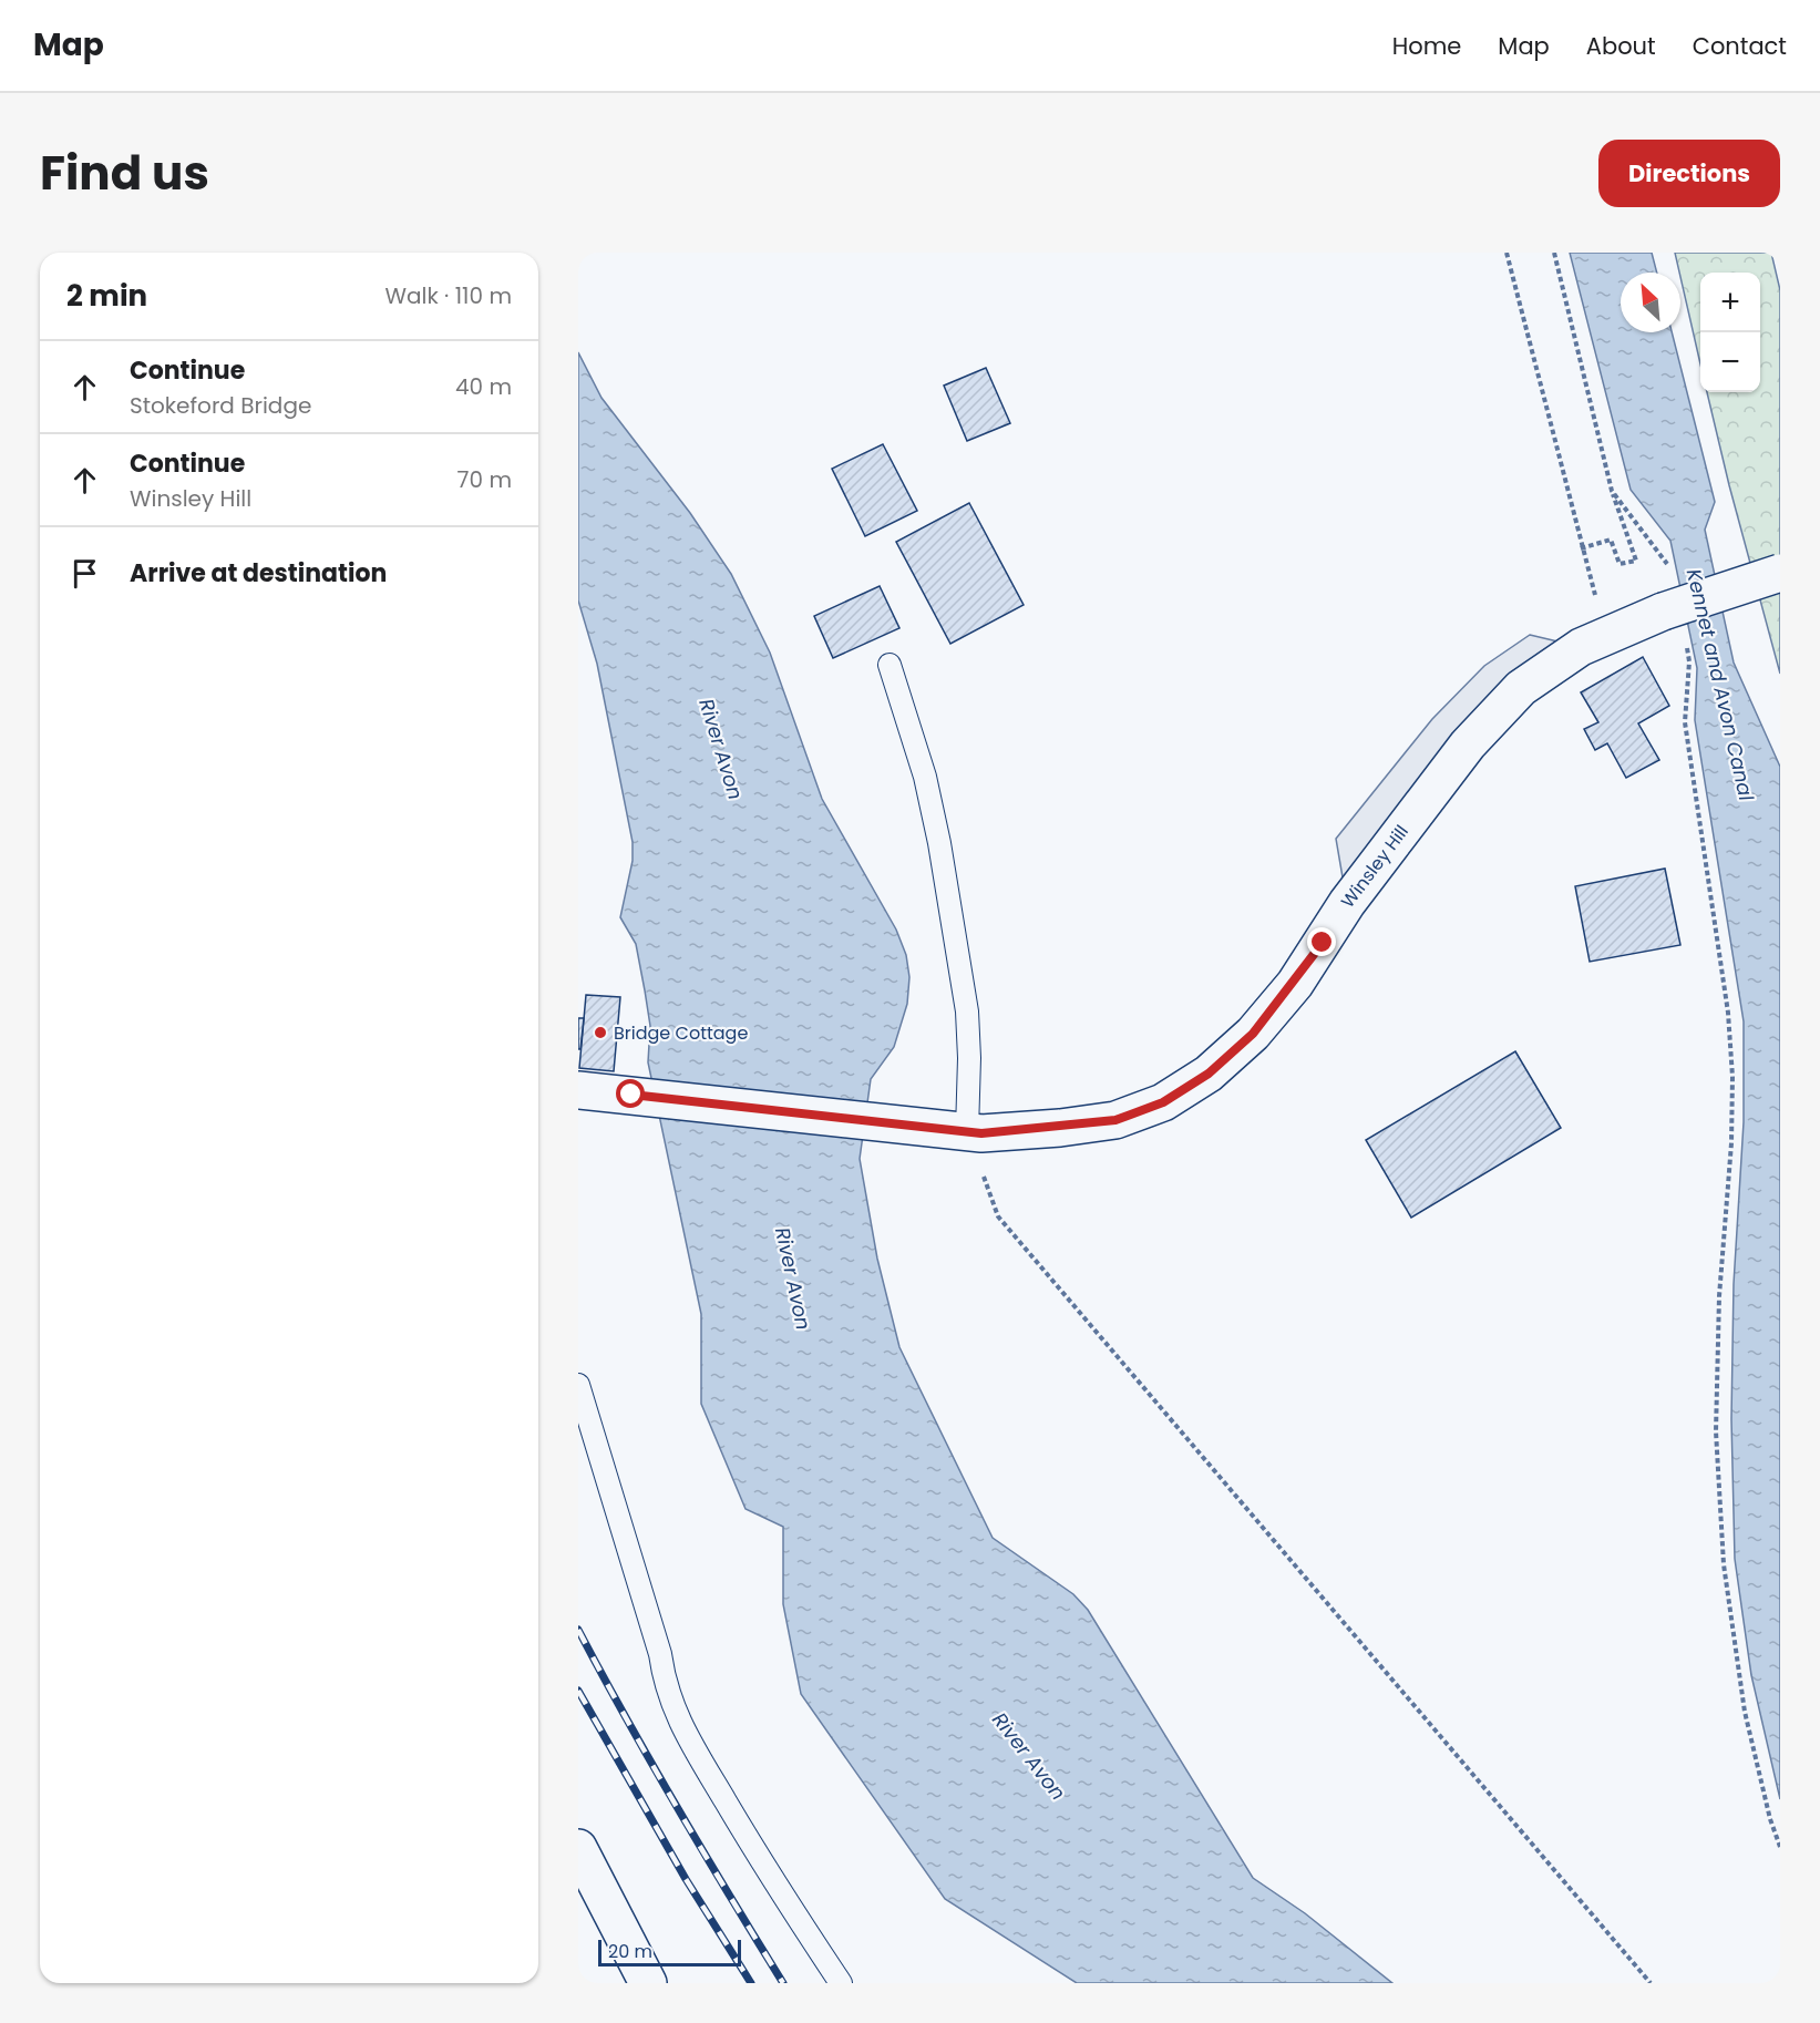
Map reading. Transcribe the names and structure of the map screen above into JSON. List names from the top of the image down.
{
  "streets": {
    "main road": ["Winsley Hill"]
  },
  "water": ["Kennet and Avon Canal", "River Avon"],
  "places": ["Bridge Cottage"],
  "scale_bar": "20 m",
  "north": "top left",
  "page": {
    "header": "Map",
    "nav": [
      "Home",
      "Map",
      "About",
      "Contact"
    ],
    "title": "Find us",
    "buttons": "Directions",
    "heading": ["2 min", "Walk · 110 m"],
    "map_buttons": ["+", "−"],
    "list": [
      ["Continue", "Stokeford Bridge", "40 m"],
      ["Continue", "Winsley Hill", "70 m"],
      "Arrive at destination"
    ],
    "scale": "20 m"
  }
}
